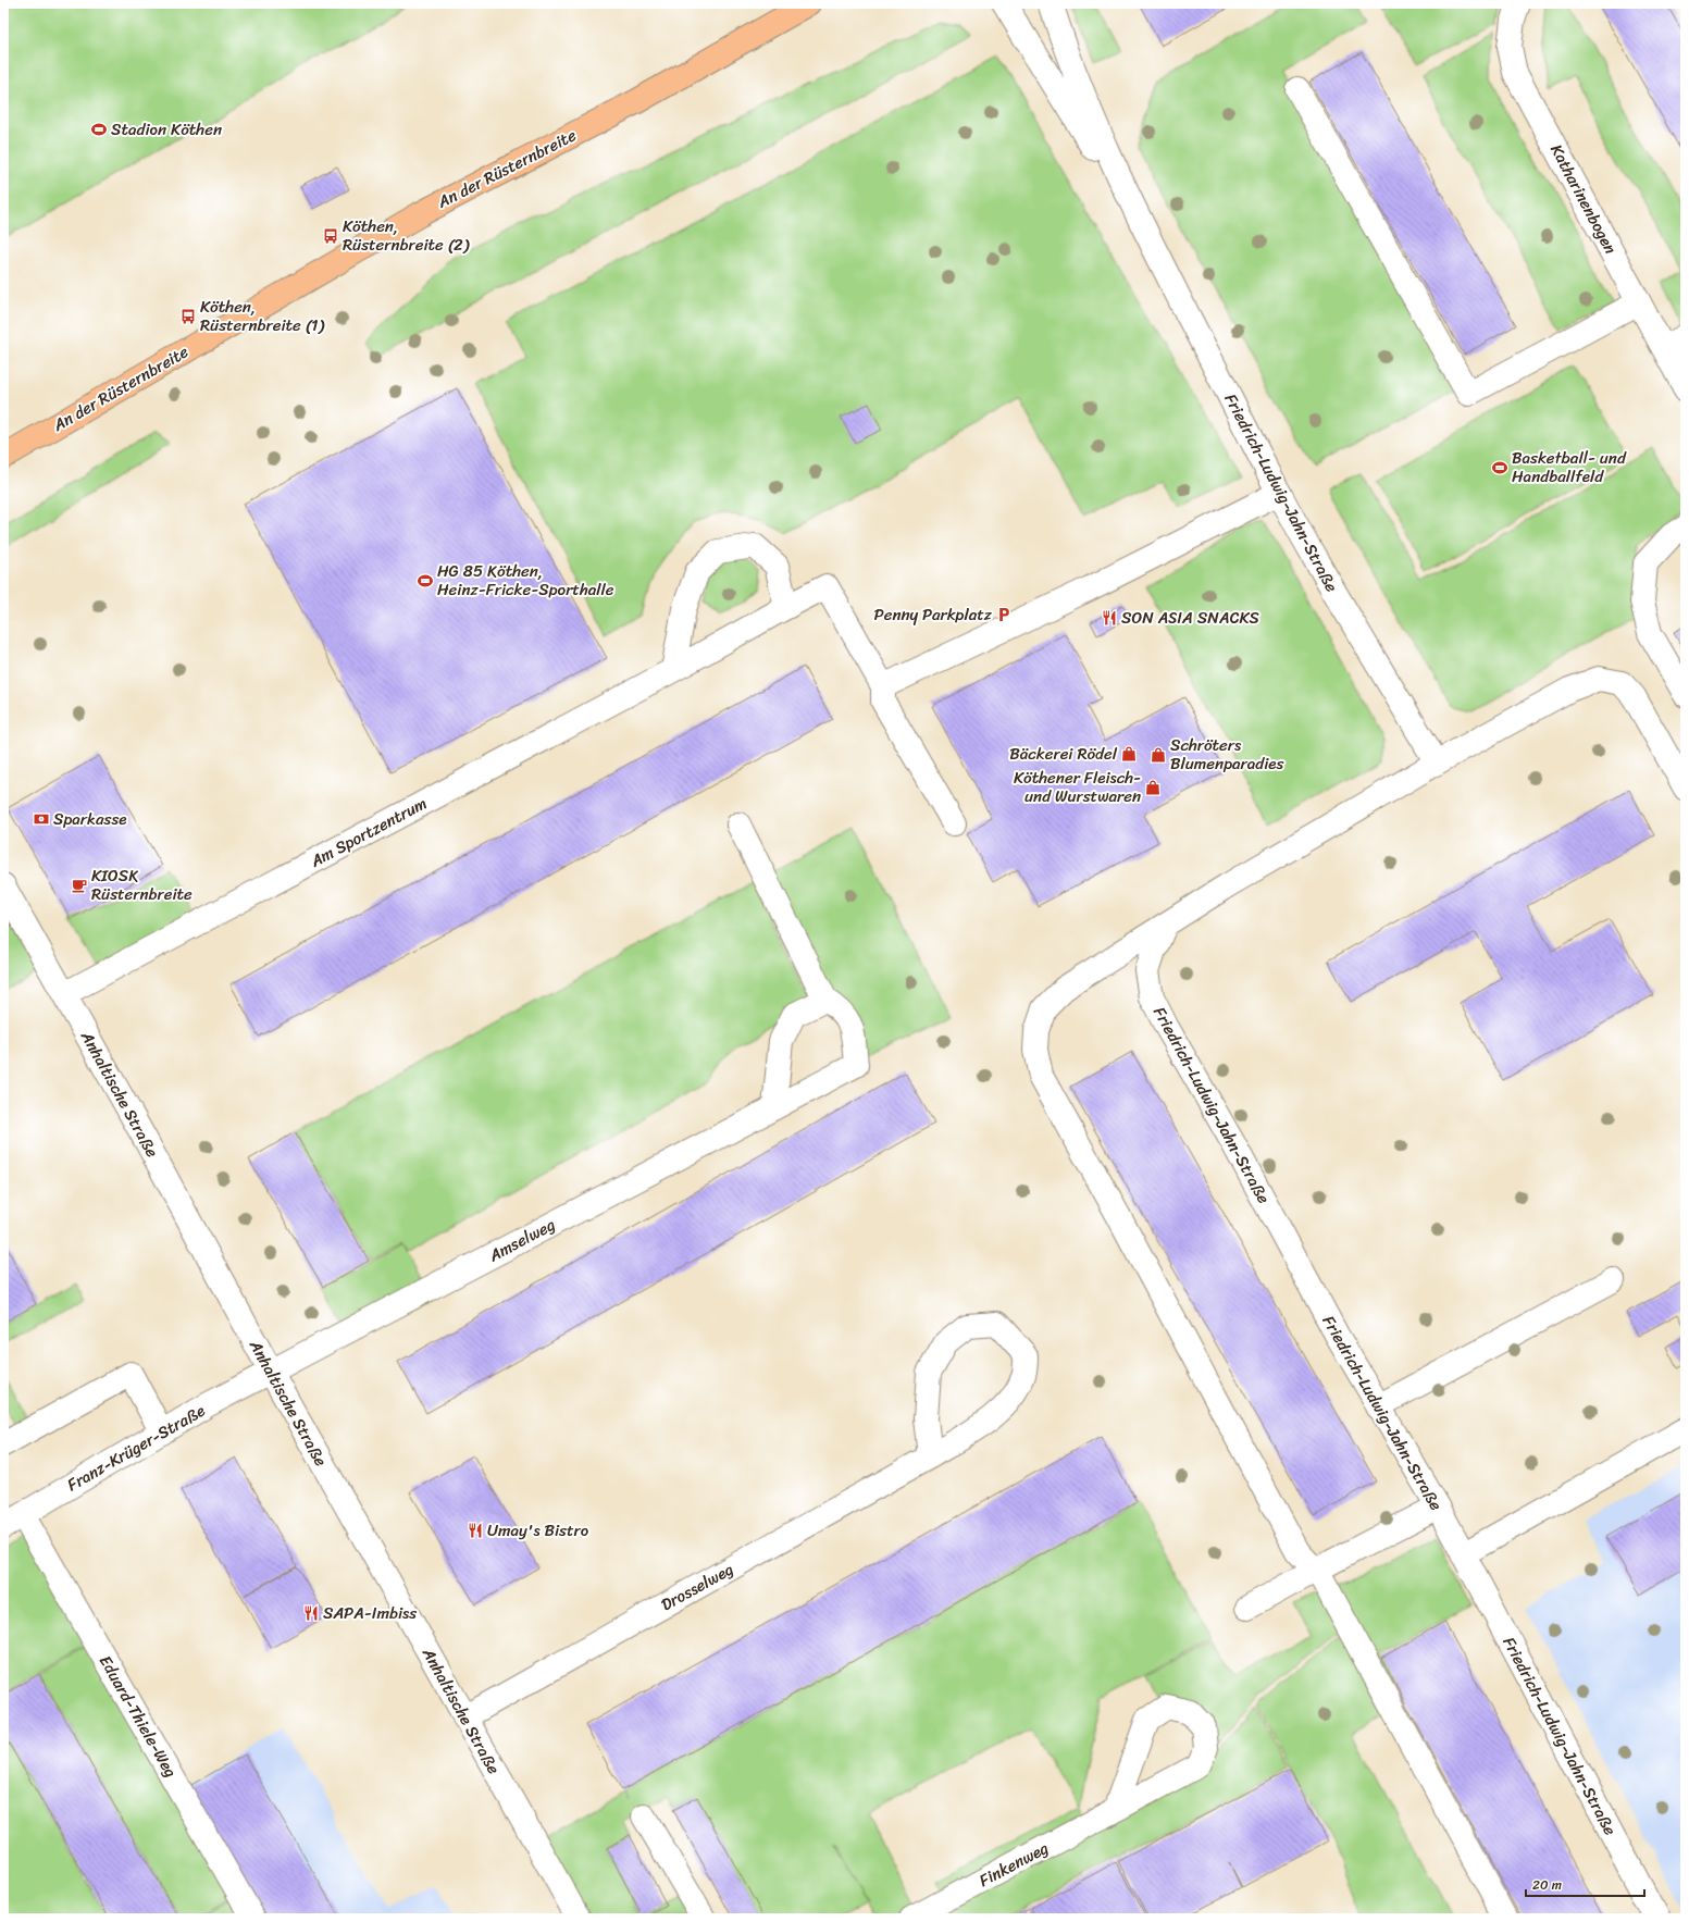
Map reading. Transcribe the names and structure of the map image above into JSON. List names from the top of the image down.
{
  "streets": {
    "main road": ["An der Rüsternbreite"],
    "street": [
      "Katharinenbogen",
      "Friedrich-Ludwig-Jahn-Straße",
      "Am Sportzentrum",
      "Anhaltische Straße",
      "Amselweg",
      "Franz-Krüger-Straße",
      "Drosselweg",
      "Eduard-Thiele-Weg",
      "Finkenweg"
    ]
  },
  "crossings": [
    ["Am Sportzentrum", "Anhaltische Straße"],
    ["Anhaltische Straße", "Amselweg"],
    ["Anhaltische Straße", "Franz-Krüger-Straße"],
    ["Anhaltische Straße", "Drosselweg"],
    ["Amselweg", "Franz-Krüger-Straße"],
    ["Franz-Krüger-Straße", "Eduard-Thiele-Weg"]
  ],
  "places": {
    "sports": ["Stadion Köthen", "Basketball- und Handballfeld", "HG 85 Köthen, Heinz-Fricke-Sporthalle"],
    "bus stop": ["Köthen, Rüsternbreite (2)", "Köthen, Rüsternbreite (1)"],
    "parking": ["Penny Parkplatz"],
    "restaurant": ["SON ASIA SNACKS", "Umay's Bistro", "SAPA-Imbiss"],
    "shop": ["Bäckerei Rödel", "Schröters Blumenparadies", "Köthener Fleisch- und Wurstwaren"],
    "bank": ["Sparkasse"],
    "cafe": ["KIOSK Rüsternbreite"]
  },
  "scale_bar": "20 m"
}
